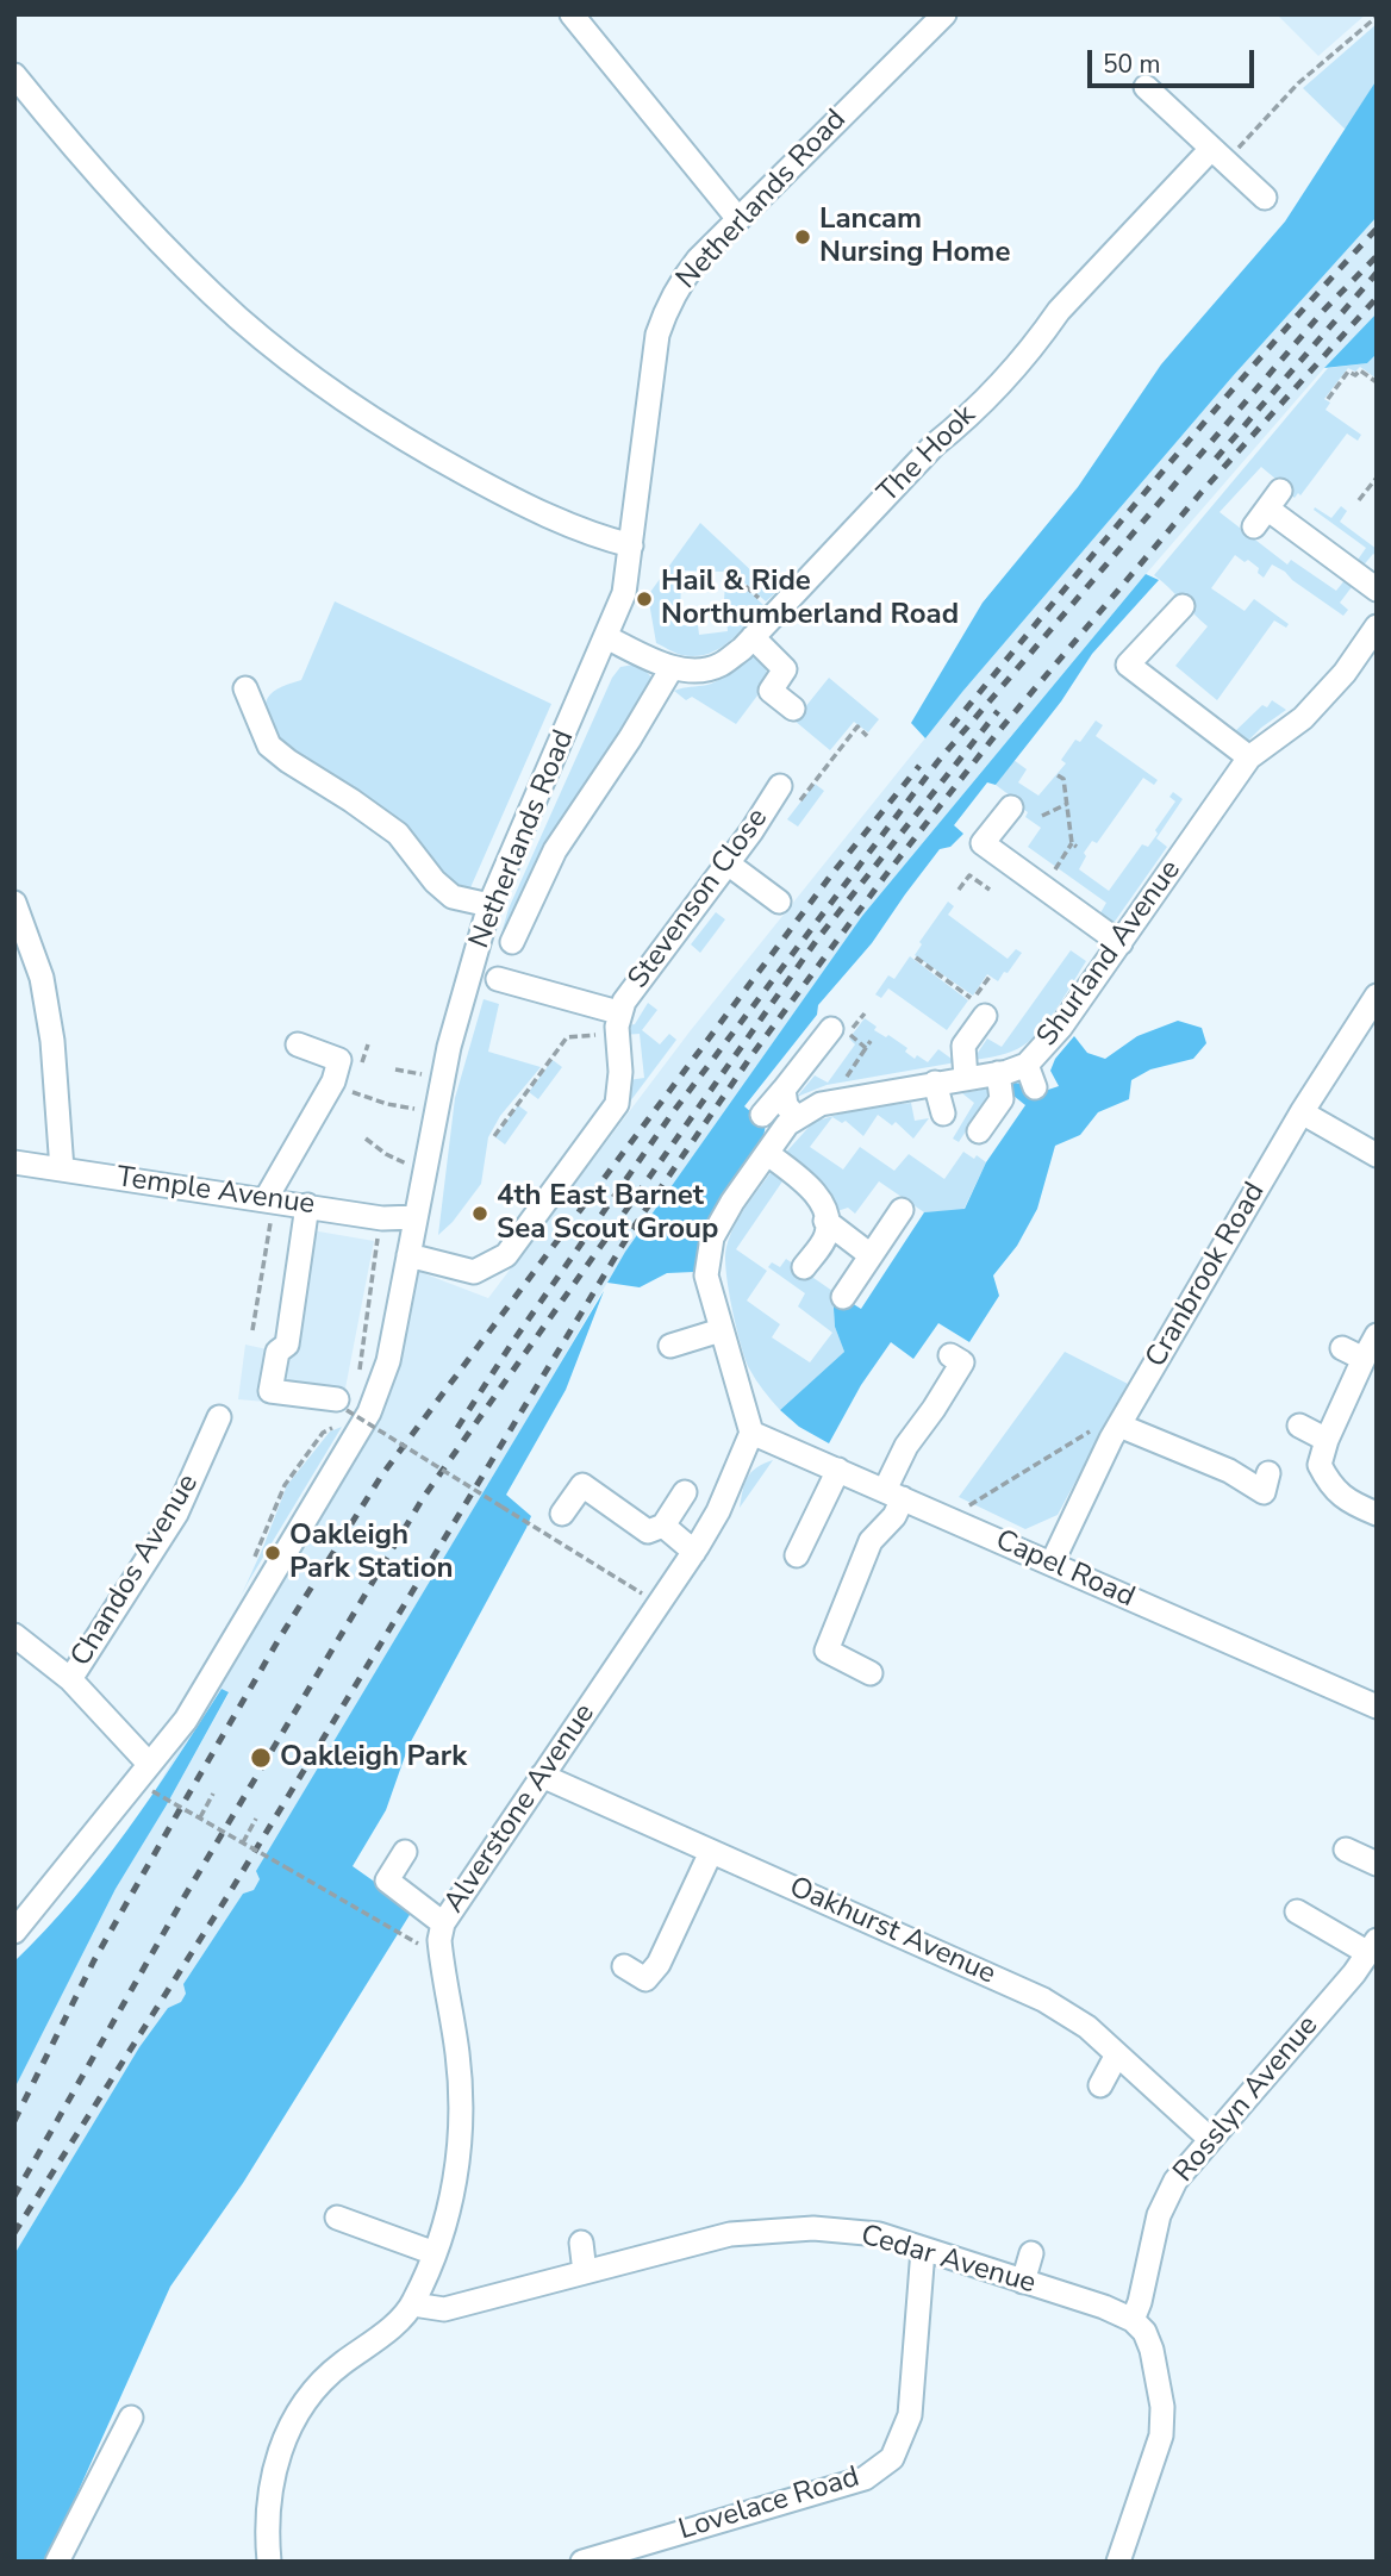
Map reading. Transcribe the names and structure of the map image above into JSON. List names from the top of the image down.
{
  "streets": {
    "street": [
      "Netherlands Road",
      "The Hook",
      "Stevenson Close",
      "Shurland Avenue",
      "Temple Avenue",
      "Cranbrook Road",
      "Capel Road",
      "Chandos Avenue",
      "Alverstone Avenue",
      "Oakhurst Avenue",
      "Rosslyn Avenue",
      "Cedar Avenue",
      "Lovelace Road"
    ]
  },
  "crossings": [
    ["Netherlands Road", "The Hook"],
    ["Netherlands Road", "Temple Avenue"],
    ["Netherlands Road", "Chandos Avenue"],
    ["Shurland Avenue", "Capel Road"],
    ["Shurland Avenue", "Alverstone Avenue"],
    ["Cranbrook Road", "Capel Road"],
    ["Capel Road", "Alverstone Avenue"],
    ["Alverstone Avenue", "Oakhurst Avenue"],
    ["Alverstone Avenue", "Cedar Avenue"],
    ["Oakhurst Avenue", "Rosslyn Avenue"],
    ["Rosslyn Avenue", "Cedar Avenue"],
    ["Cedar Avenue", "Lovelace Road"]
  ],
  "places": [
    "Lancam Nursing Home",
    "Hail & Ride Northumberland Road",
    "4th East Barnet Sea Scout Group",
    "Oakleigh Park Station",
    "Oakleigh Park"
  ],
  "scale_bar": "50 m"
}
